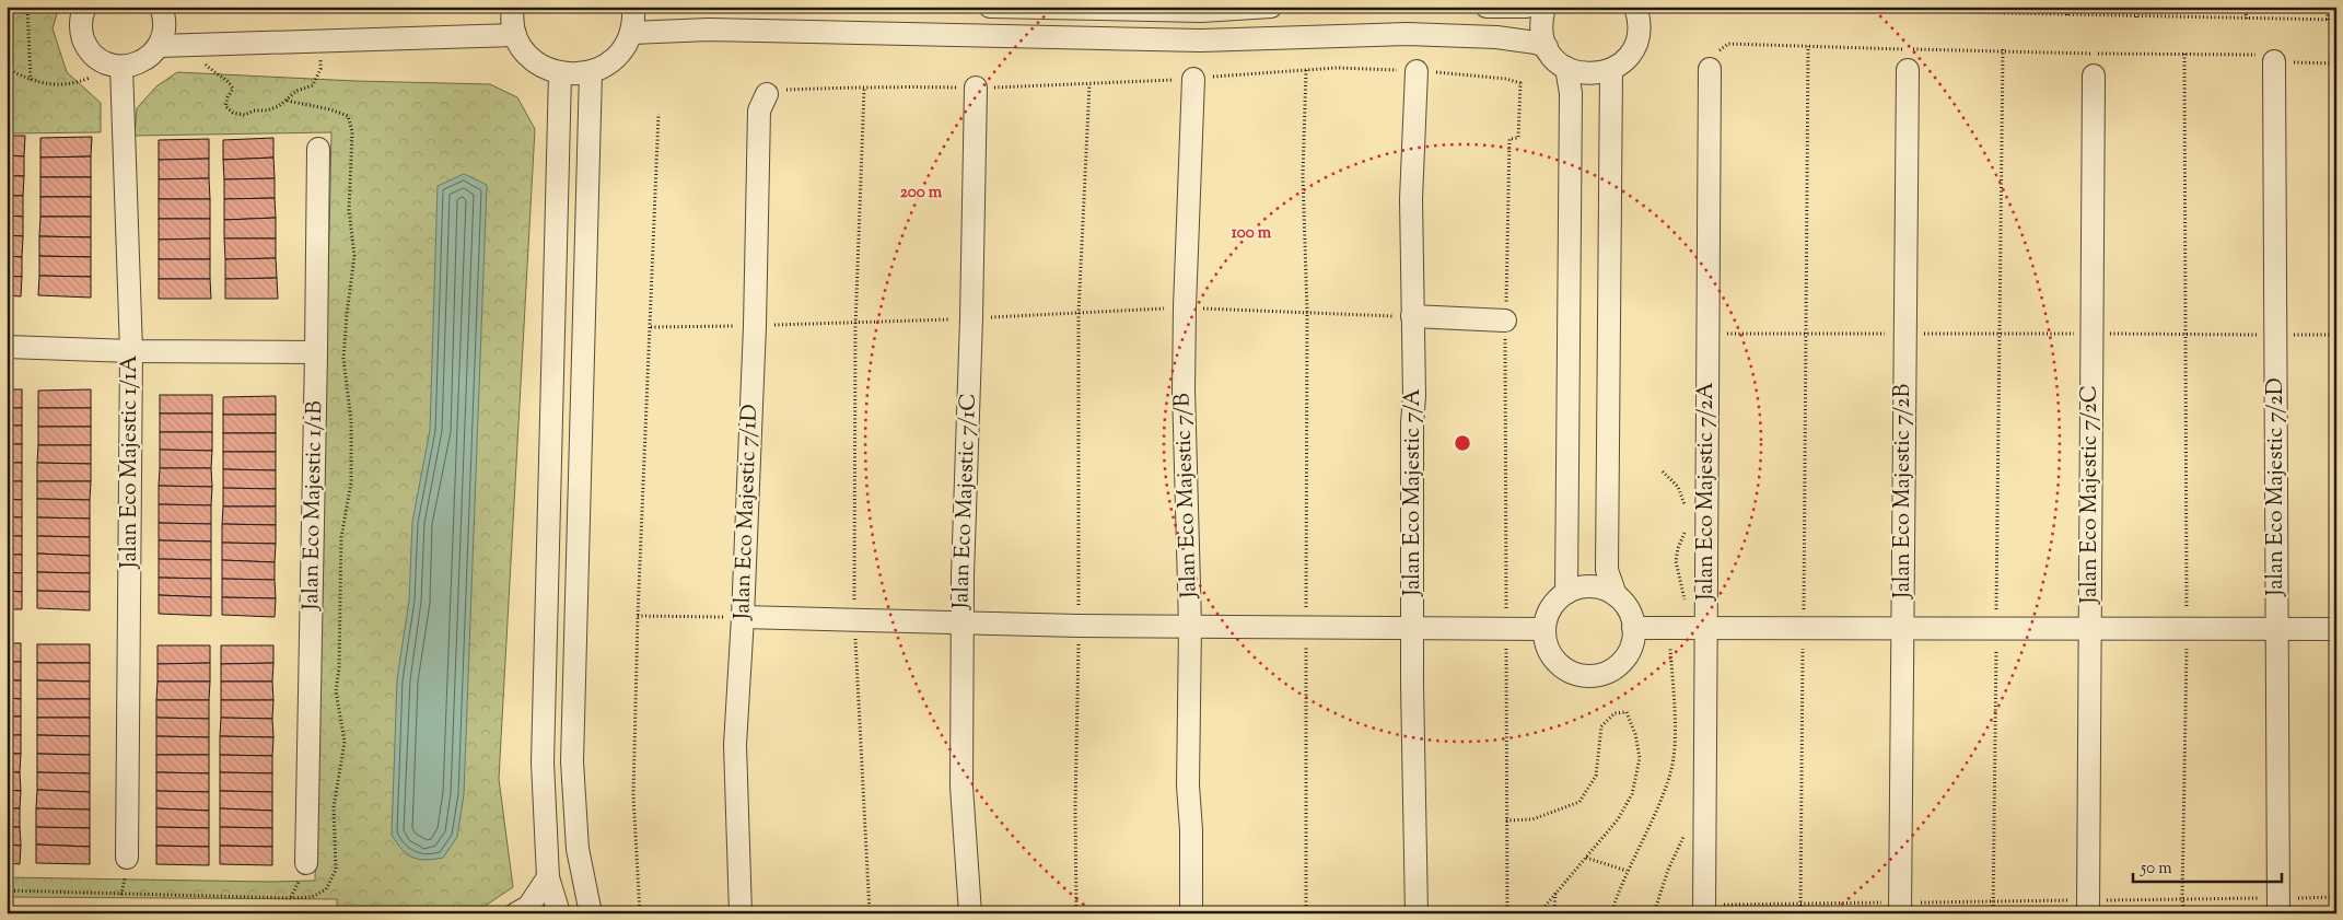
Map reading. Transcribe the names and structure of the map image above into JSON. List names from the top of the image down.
{
  "streets": {
    "street": [
      "Jalan Eco Majestic 1/1A",
      "Jalan Eco Majestic 7/2D",
      "Jalan Eco Majestic 7/2A",
      "Jalan Eco Majestic 7/2B",
      "Jalan Eco Majestic 7/A",
      "Jalan Eco Majestic 7/2C",
      "Jalan Eco Majestic 7/B",
      "Jalan Eco Majestic 7/1C",
      "Jalan Eco Majestic 1/1B",
      "Jalan Eco Majestic 7/1D"
    ]
  },
  "scale_bar": "50 m",
  "rings": ["200 m", "100 m"]
}
